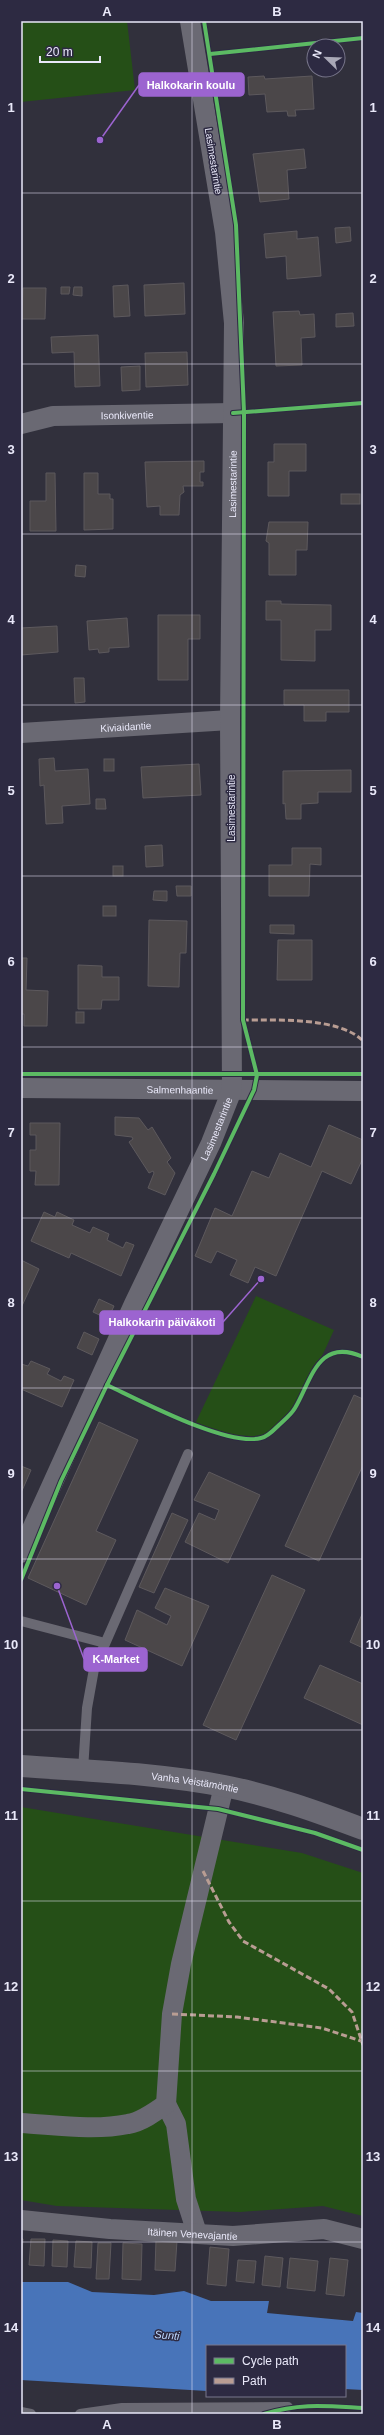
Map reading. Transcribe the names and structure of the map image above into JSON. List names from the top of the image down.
{
  "streets": {
    "street": [
      "Lasimestarintie",
      "Isonkiventie",
      "Kiviaidantie",
      "Salmenhaantie",
      "Vanha Veistämöntie",
      "Itäinen Venevajantie"
    ]
  },
  "crossings": [
    ["Lasimestarintie", "Isonkiventie"],
    ["Lasimestarintie", "Kiviaidantie"],
    ["Lasimestarintie", "Salmenhaantie"]
  ],
  "water": ["Sunti"],
  "places": ["Halkokarin koulu", "Halkokarin päiväkoti", "K-Market"],
  "legend": ["Cycle path", "Path"],
  "scale_bar": "20 m",
  "north": "top left",
  "grid": {
    "columns": ["A", "B"],
    "rows": [
      "1",
      "2",
      "3",
      "4",
      "5",
      "6",
      "7",
      "8",
      "9",
      "10",
      "11",
      "12",
      "13",
      "14"
    ]
  }
}
